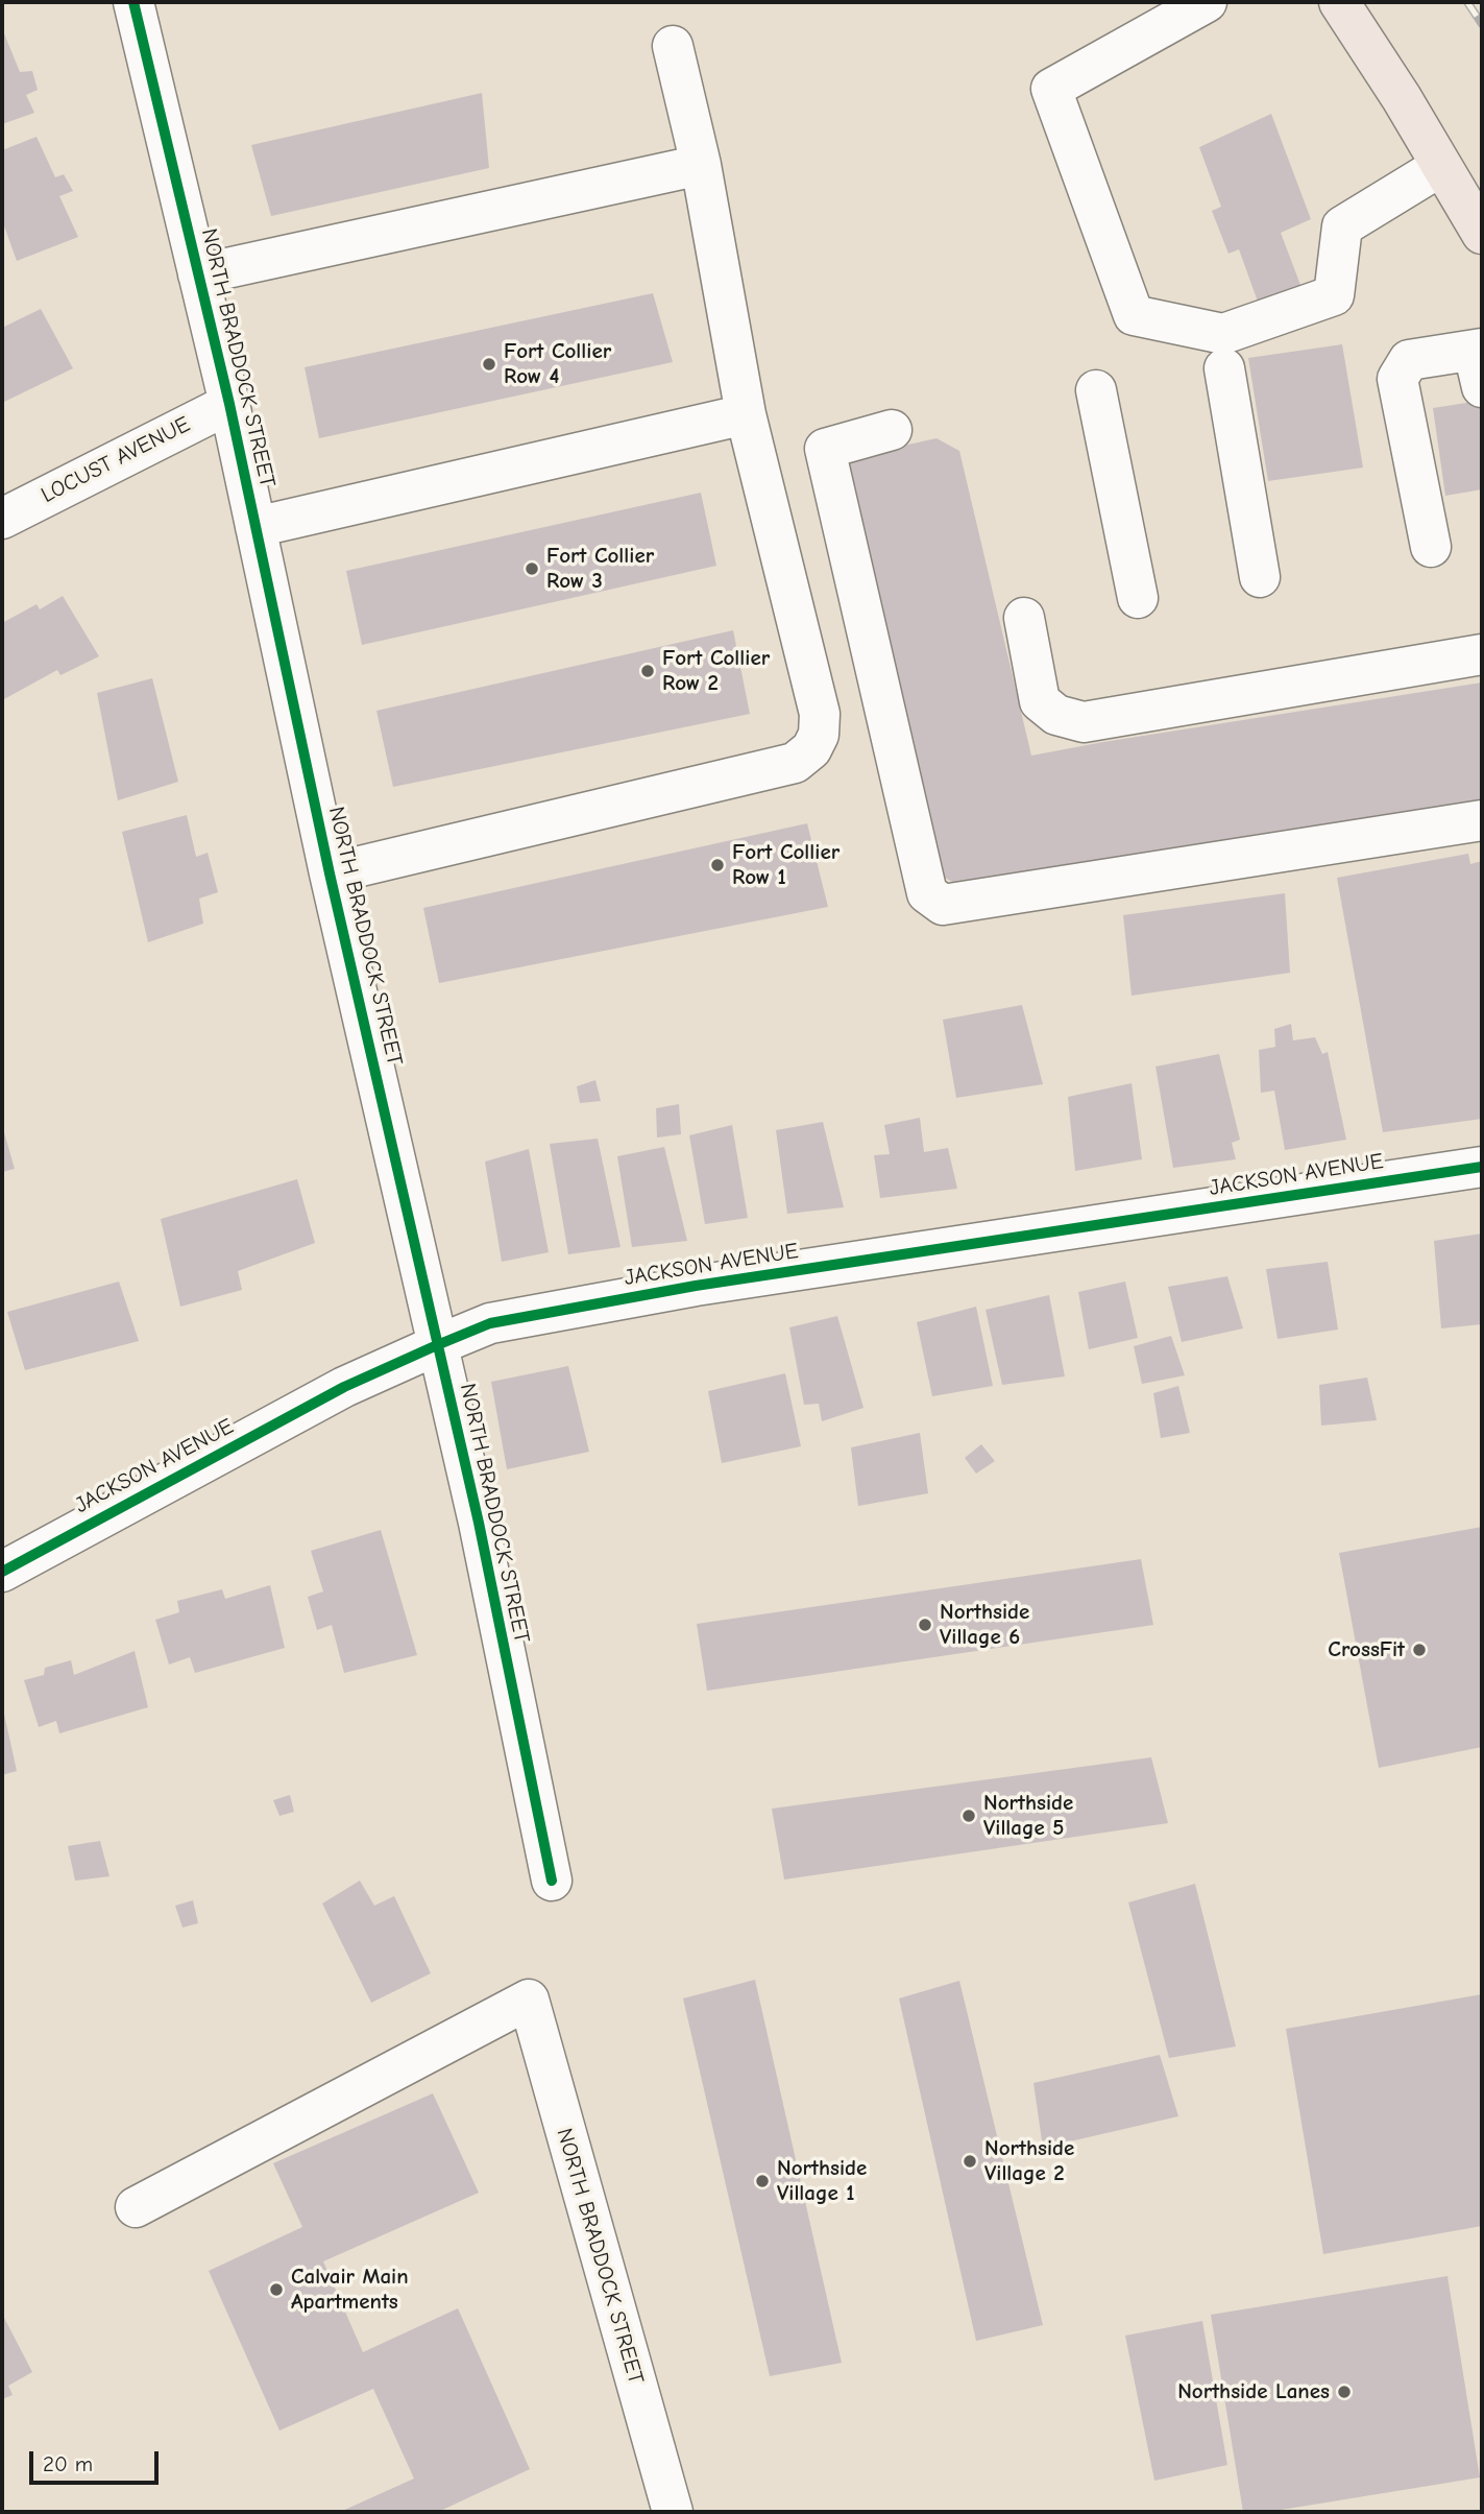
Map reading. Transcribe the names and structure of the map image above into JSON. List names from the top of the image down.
{
  "streets": {
    "street": ["NORTH BRADDOCK STREET", "LOCUST AVENUE", "JACKSON AVENUE"]
  },
  "crossings": [
    ["NORTH BRADDOCK STREET", "LOCUST AVENUE"],
    ["NORTH BRADDOCK STREET", "JACKSON AVENUE"]
  ],
  "places": [
    "Fort Collier Row 4",
    "Fort Collier Row 3",
    "Fort Collier Row 2",
    "Fort Collier Row 1",
    "Northside Village 6",
    "CrossFit",
    "Northside Village 5",
    "Northside Village 2",
    "Northside Village 1",
    "Calvair Main Apartments",
    "Northside Lanes"
  ],
  "scale_bar": "20 m"
}
